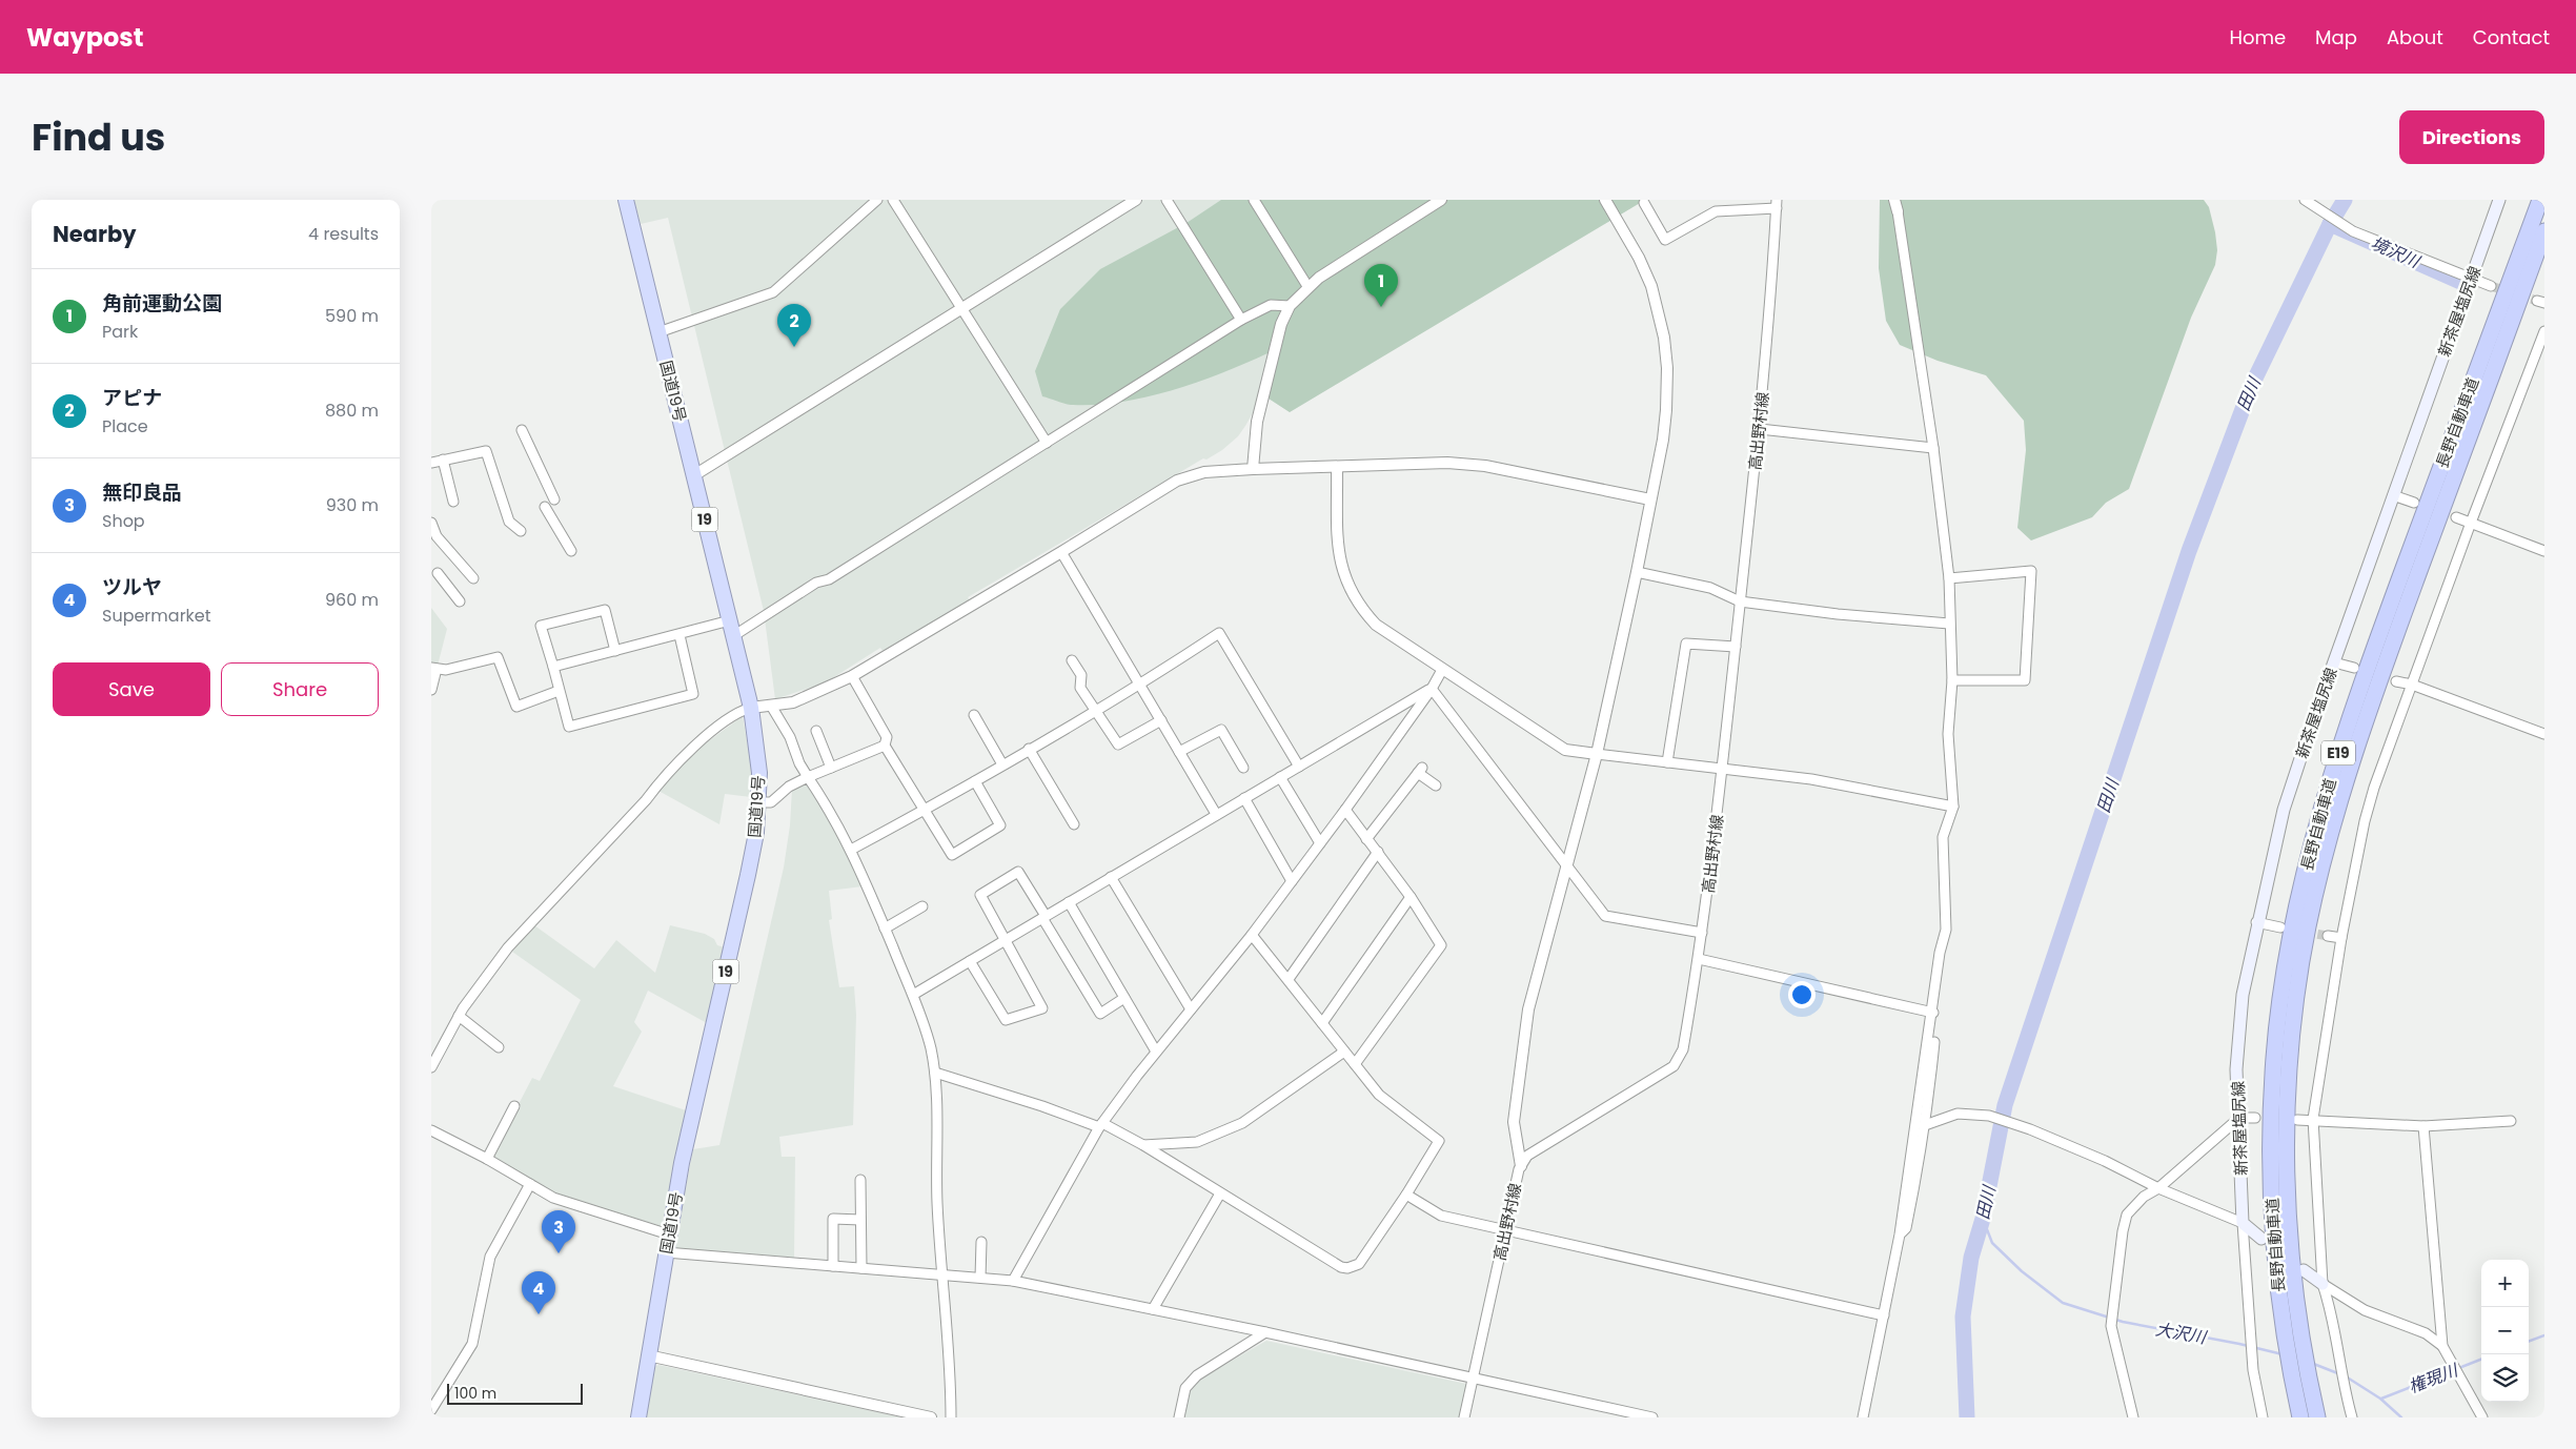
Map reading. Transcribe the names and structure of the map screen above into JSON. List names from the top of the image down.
{
  "streets": {
    "highway": [
      "国道19号",
      "長野自動車道",
      "19",
      "E19"
    ],
    "main road": ["新茶屋塩尻線"],
    "street": ["高出野村線"]
  },
  "water": [
    "境沢川",
    "田川",
    "大沢川",
    "権現川"
  ],
  "scale_bar": "100 m",
  "page": {
    "header": "Waypost",
    "nav": [
      "Home",
      "Map",
      "About",
      "Contact"
    ],
    "title": "Find us",
    "buttons": [
      "Directions",
      ["Save", "Share"]
    ],
    "heading": ["Nearby", "4 results"],
    "pins": [
      "1",
      "2",
      "3",
      "4"
    ],
    "list": [
      {
        "mark": "1",
        "name": "角前運動公園",
        "note": "Park",
        "value": "590 m"
      },
      {
        "mark": "2",
        "name": "アピナ",
        "note": "Place",
        "value": "880 m"
      },
      {
        "mark": "3",
        "name": "無印良品",
        "note": "Shop",
        "value": "930 m"
      },
      {
        "mark": "4",
        "name": "ツルヤ",
        "note": "Supermarket",
        "value": "960 m"
      }
    ],
    "map_buttons": ["+", "−"],
    "scale": "100 m"
  }
}
